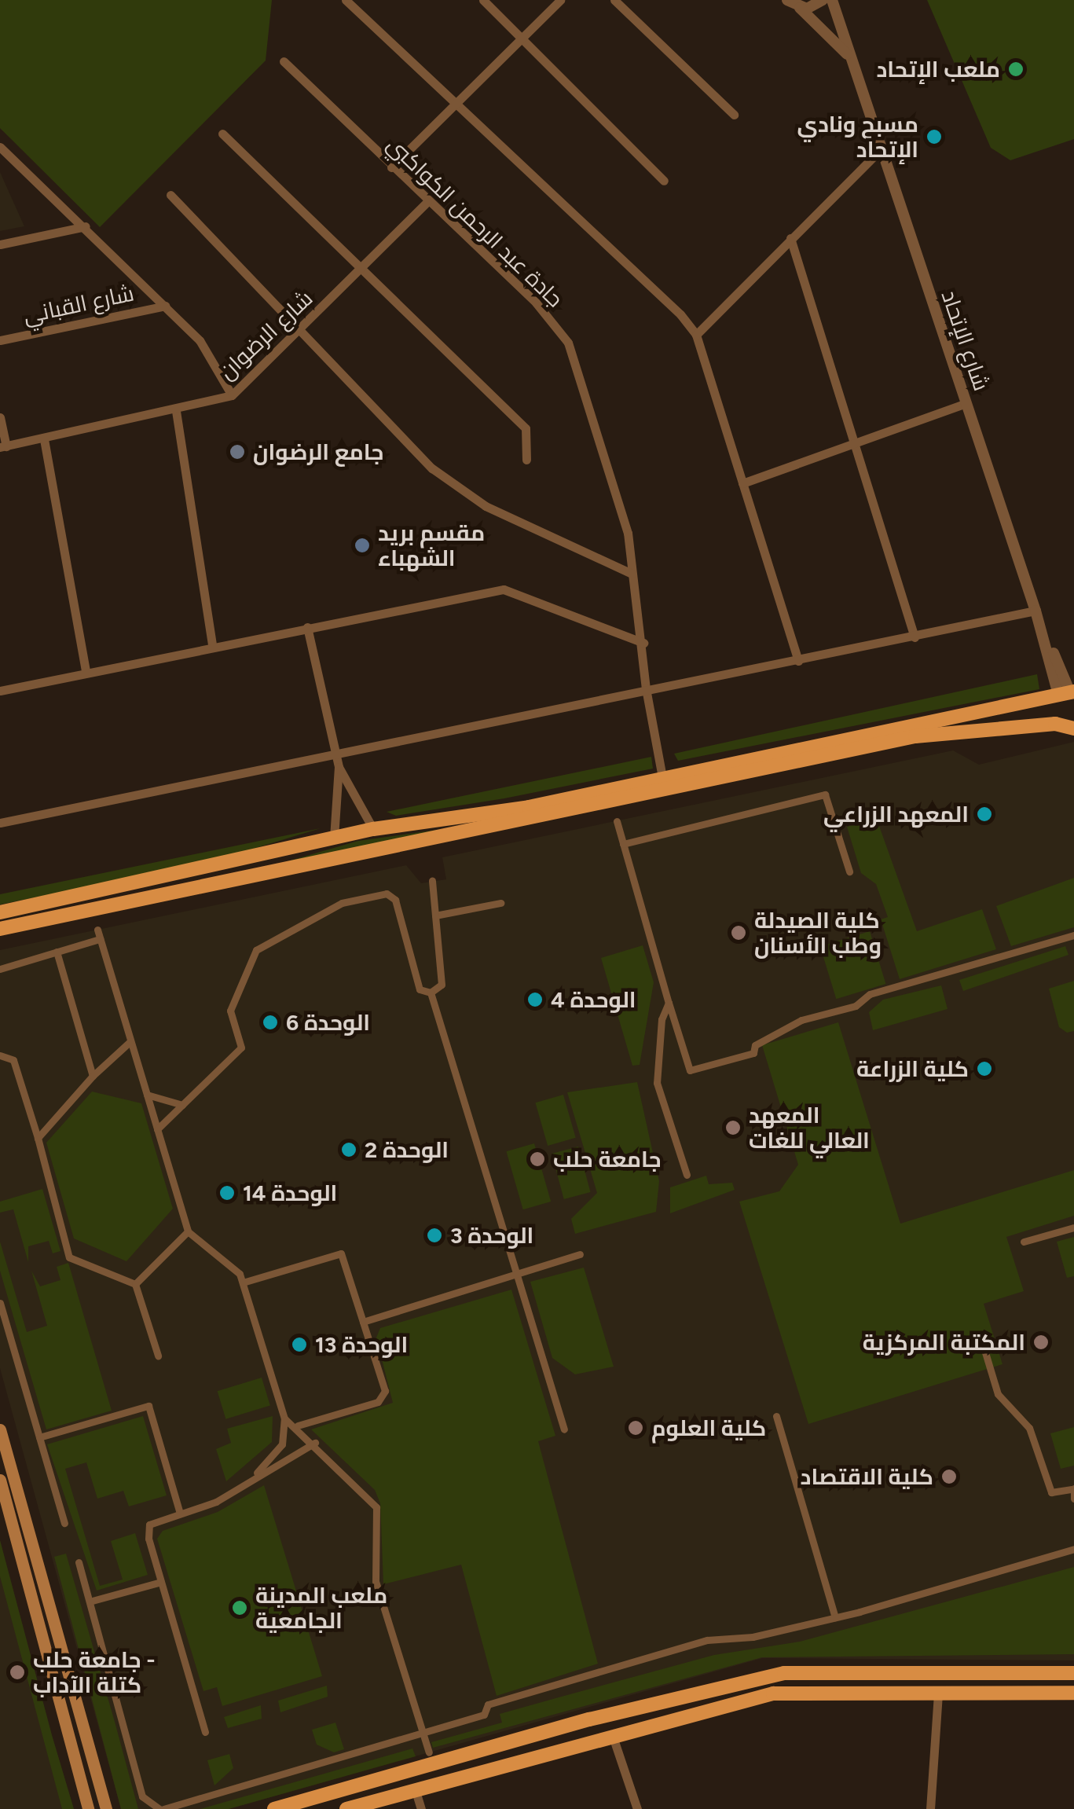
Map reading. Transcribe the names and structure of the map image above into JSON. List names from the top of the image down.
{
  "streets": {
    "street": [
      "جادة عبد الرحمن الكواكبي",
      "شارع القباني",
      "شارع الرضوان",
      "شارع الإتحاد"
    ]
  },
  "crossings": [
    ["جادة عبد الرحمن الكواكبي", "شارع الرضوان"]
  ],
  "places": [
    "ملعب الإتحاد",
    "مسبح ونادي الإتحاد",
    "جامع الرضوان",
    "مقسم بريد الشهباء",
    "المعهد الزراعي",
    "كلية الصيدلة وطب الأسنان",
    "الوحدة 4",
    "الوحدة 6",
    "كلية الزراعة",
    "المعهد العالي للغات",
    "الوحدة 2",
    "جامعة حلب",
    "الوحدة 14",
    "الوحدة 3",
    "المكتبة المركزية",
    "الوحدة 13",
    "كلية العلوم",
    "كلية الاقتصاد",
    "ملعب المدينة الجامعية",
    "جامعة حلب - كتلة الآداب"
  ]
}
